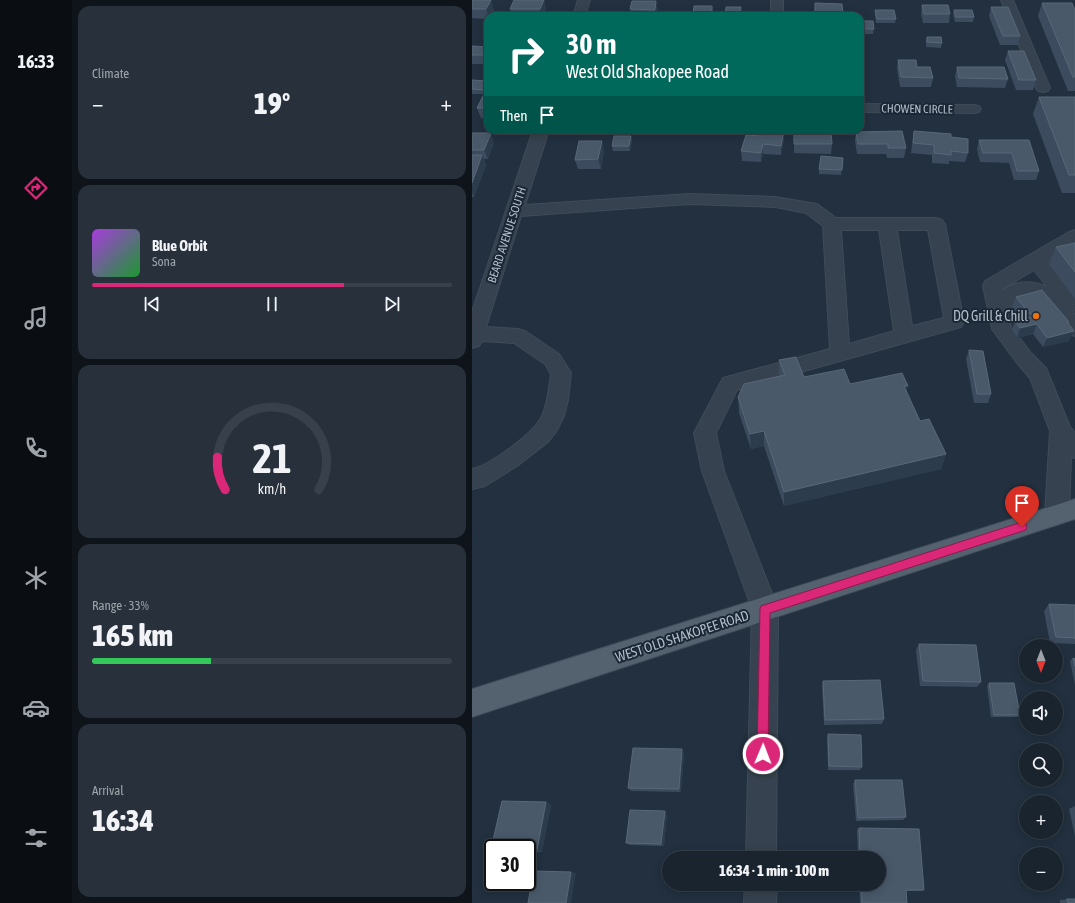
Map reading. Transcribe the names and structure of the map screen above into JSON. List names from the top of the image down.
{
  "streets": {
    "main road": ["WEST OLD SHAKOPEE ROAD"],
    "street": ["CHOWEN CIRCLE", "BEARD AVENUE SOUTH"]
  },
  "places": ["DQ Grill & Chill"],
  "north": "bottom",
  "page": {
    "tabs": "16:33",
    "tile": [
      "Climate",
      ["Range · 33%", "165 km"],
      ["Arrival", "16:34"]
    ],
    "turn": ["30 m", "West Old Shakopee Road"],
    "heat": ["−", "19°", "+"],
    "then": "Then",
    "song": ["Blue Orbit", "Sona"],
    "map_buttons": ["+", "−"],
    "limit": "30",
    "trip": "16:34 · 1 min · 100 m",
    "gauge": ["21", "km/h"]
  }
}
